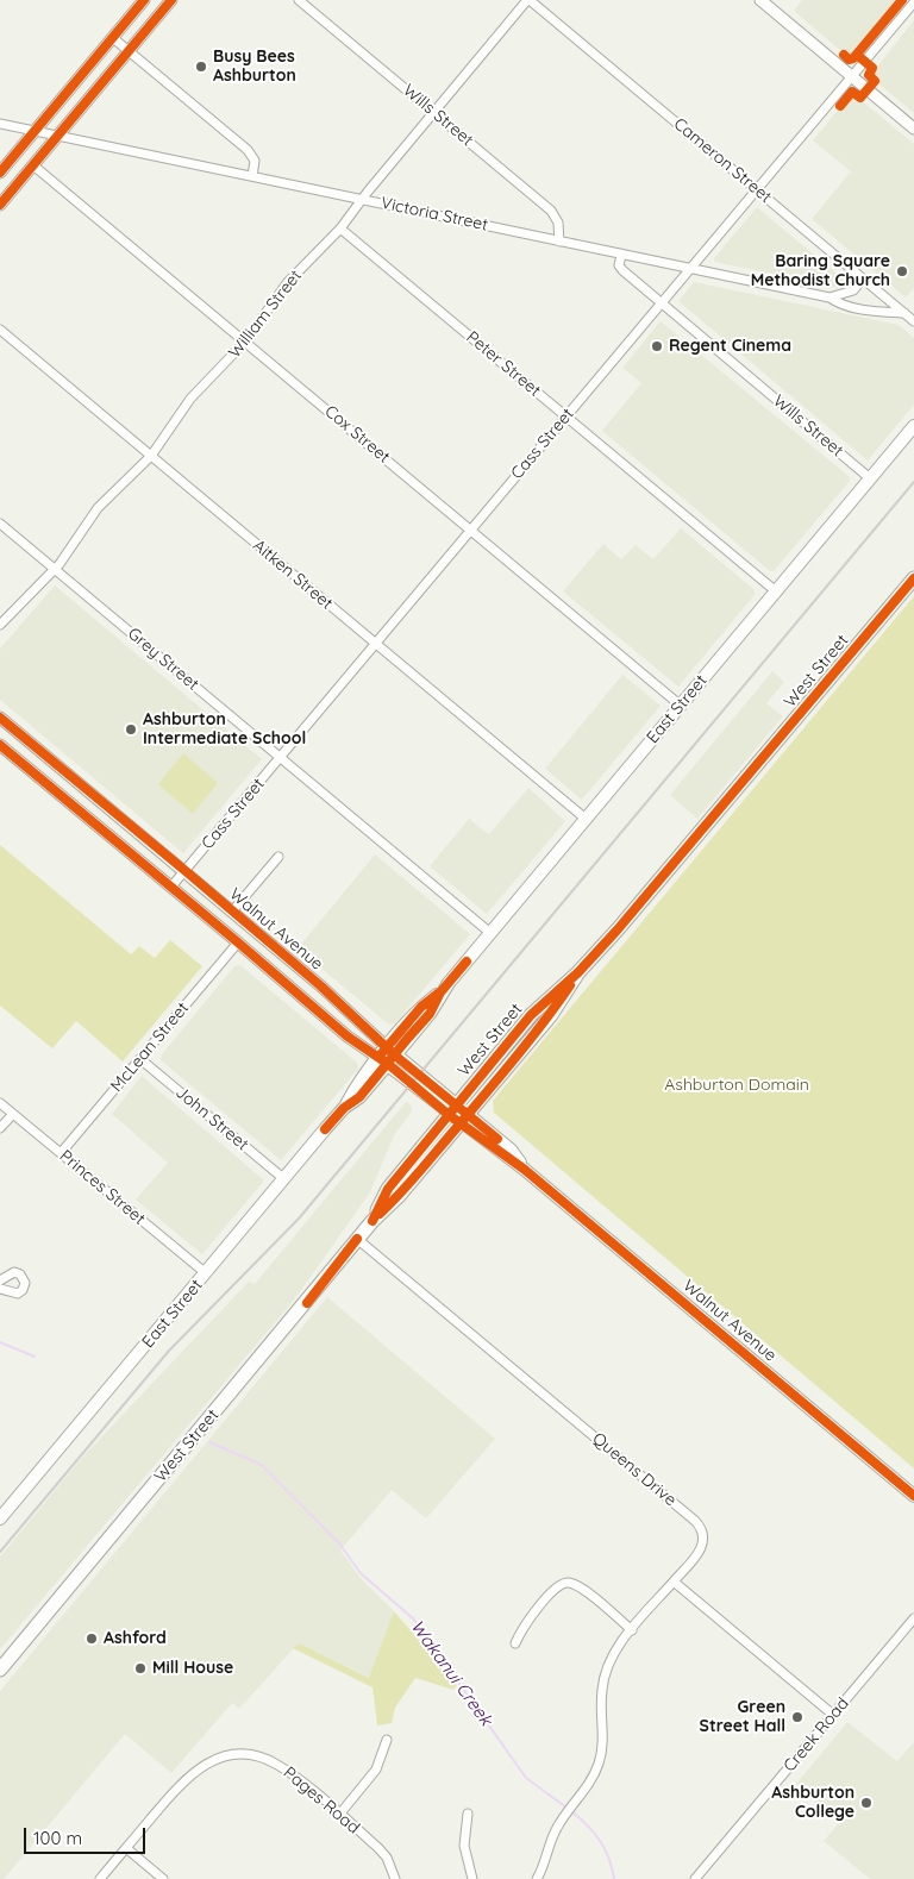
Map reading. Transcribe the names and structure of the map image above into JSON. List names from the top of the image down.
{
  "streets": {
    "highway": ["West Street"],
    "main road": ["East Street", "Walnut Avenue"],
    "street": [
      "Wills Street",
      "Cameron Street",
      "Victoria Street",
      "William Street",
      "Peter Street",
      "Cox Street",
      "Cass Street",
      "Aitken Street",
      "Grey Street",
      "McLean Street",
      "John Street",
      "Princes Street",
      "Queens Drive",
      "Creek Road",
      "Pages Road"
    ]
  },
  "crossings": [
    ["Wills Street", "Victoria Street"],
    ["Wills Street", "William Street"],
    ["Wills Street", "Cass Street"],
    ["Wills Street", "East Street"],
    ["Cameron Street", "Victoria Street"],
    ["Cameron Street", "William Street"],
    ["Cameron Street", "Cass Street"],
    ["Victoria Street", "William Street"],
    ["Victoria Street", "Cass Street"],
    ["William Street", "Peter Street"],
    ["William Street", "Cox Street"],
    ["William Street", "Aitken Street"],
    ["William Street", "Grey Street"],
    ["Peter Street", "Cass Street"],
    ["Peter Street", "East Street"],
    ["Cox Street", "Cass Street"],
    ["Cox Street", "East Street"],
    ["Cass Street", "Aitken Street"],
    ["Cass Street", "Grey Street"],
    ["Cass Street", "Walnut Avenue"],
    ["Aitken Street", "East Street"],
    ["Grey Street", "East Street"],
    ["West Street", "Walnut Avenue"],
    ["West Street", "Queens Drive"],
    ["East Street", "Walnut Avenue"],
    ["East Street", "John Street"],
    ["East Street", "Princes Street"],
    ["Walnut Avenue", "McLean Street"],
    ["McLean Street", "John Street"],
    ["McLean Street", "Princes Street"]
  ],
  "water": ["Wakanui Creek"],
  "parks": ["Ashburton Domain"],
  "places": [
    "Busy Bees Ashburton",
    "Baring Square Methodist Church",
    "Regent Cinema",
    "Ashburton Intermediate School",
    "Ashford",
    "Mill House",
    "Green Street Hall",
    "Ashburton College"
  ],
  "scale_bar": "100 m"
}
